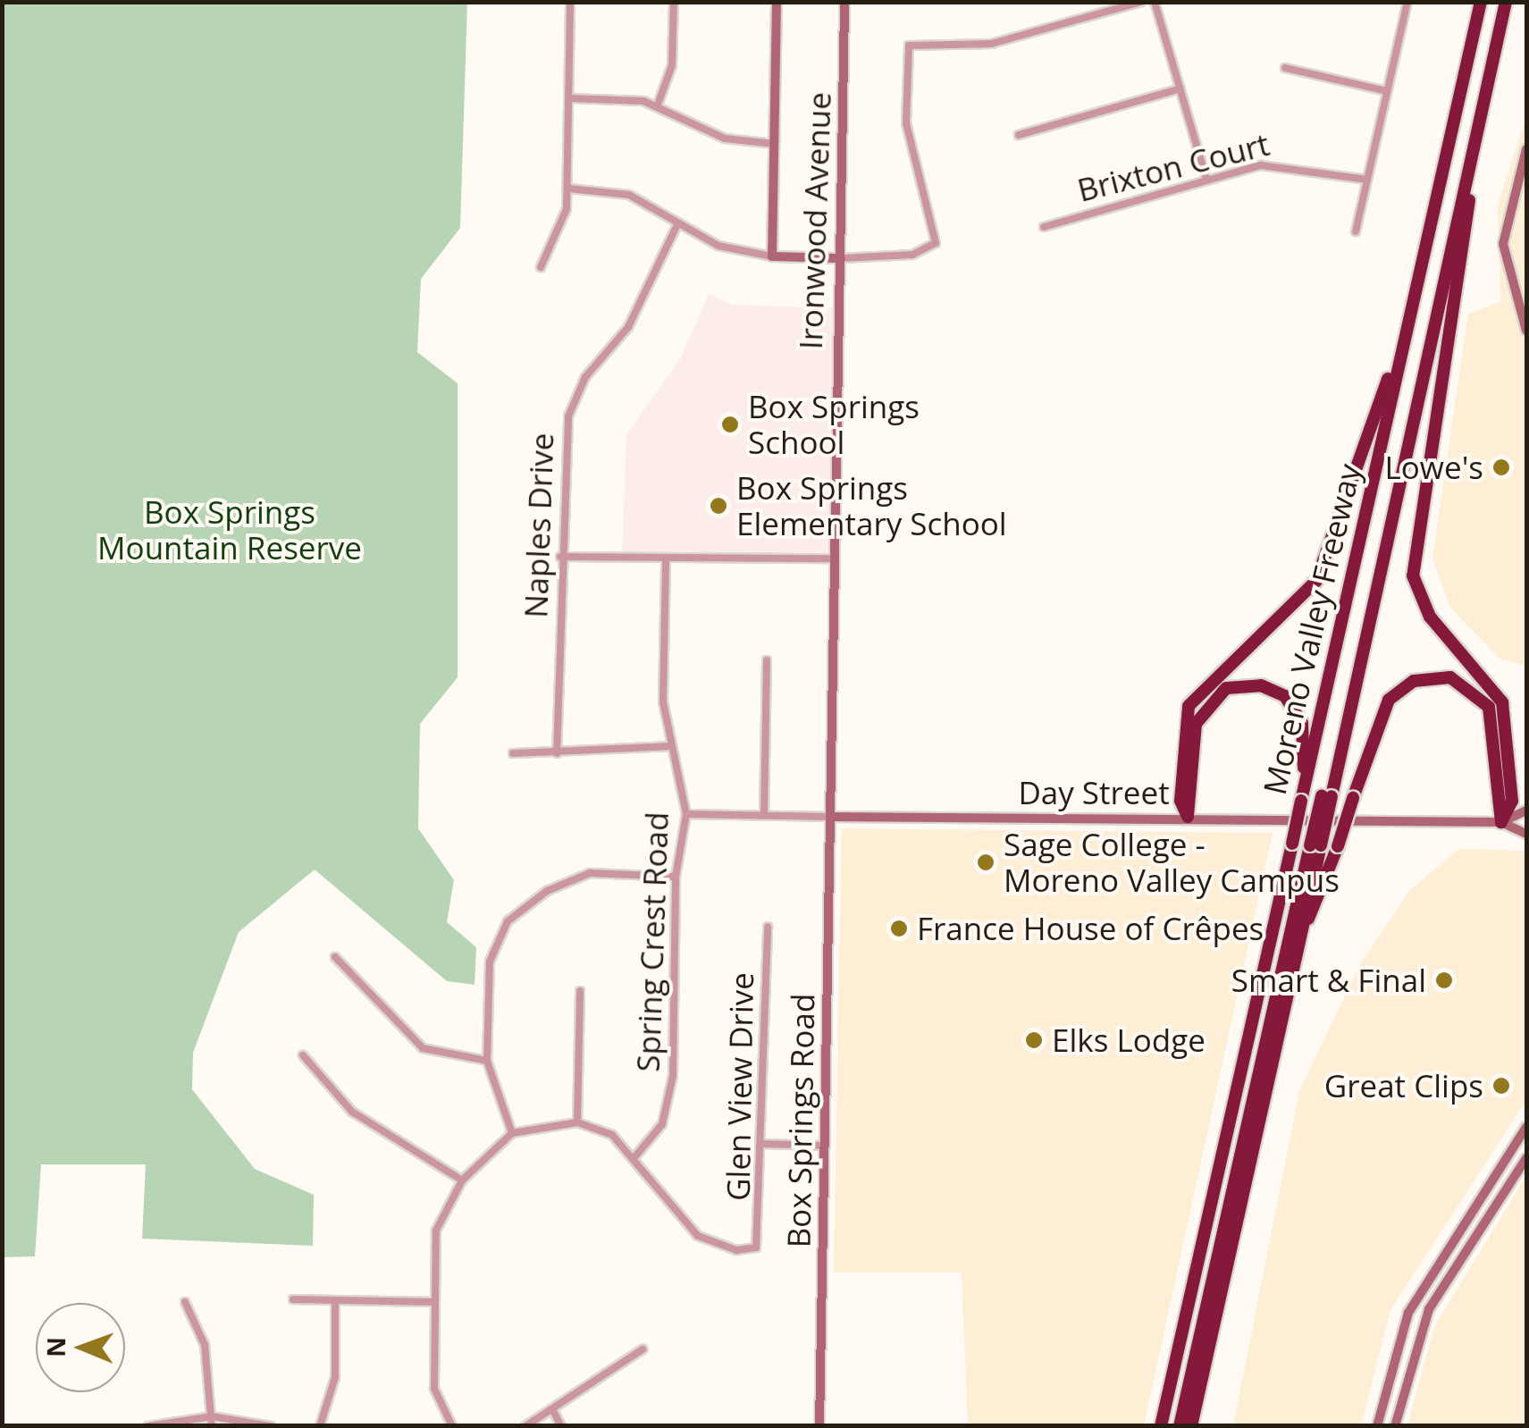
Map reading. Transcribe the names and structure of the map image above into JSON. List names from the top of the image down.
{
  "streets": {
    "highway": ["Moreno Valley Freeway"],
    "main road": ["Ironwood Avenue", "Day Street", "Box Springs Road"],
    "street": [
      "Brixton Court",
      "Naples Drive",
      "Spring Crest Road",
      "Glen View Drive"
    ]
  },
  "crossings": [
    ["Ironwood Avenue", "Day Street"],
    ["Ironwood Avenue", "Box Springs Road"],
    ["Day Street", "Spring Crest Road"],
    ["Day Street", "Box Springs Road"],
    ["Spring Crest Road", "Glen View Drive"]
  ],
  "parks": ["Box Springs Mountain Reserve"],
  "places": [
    "Box Springs School",
    "Lowe's",
    "Box Springs Elementary School",
    "Sage College - Moreno Valley Campus",
    "France House of Crêpes",
    "Smart & Final",
    "Elks Lodge",
    "Great Clips"
  ],
  "north": "left"
}
